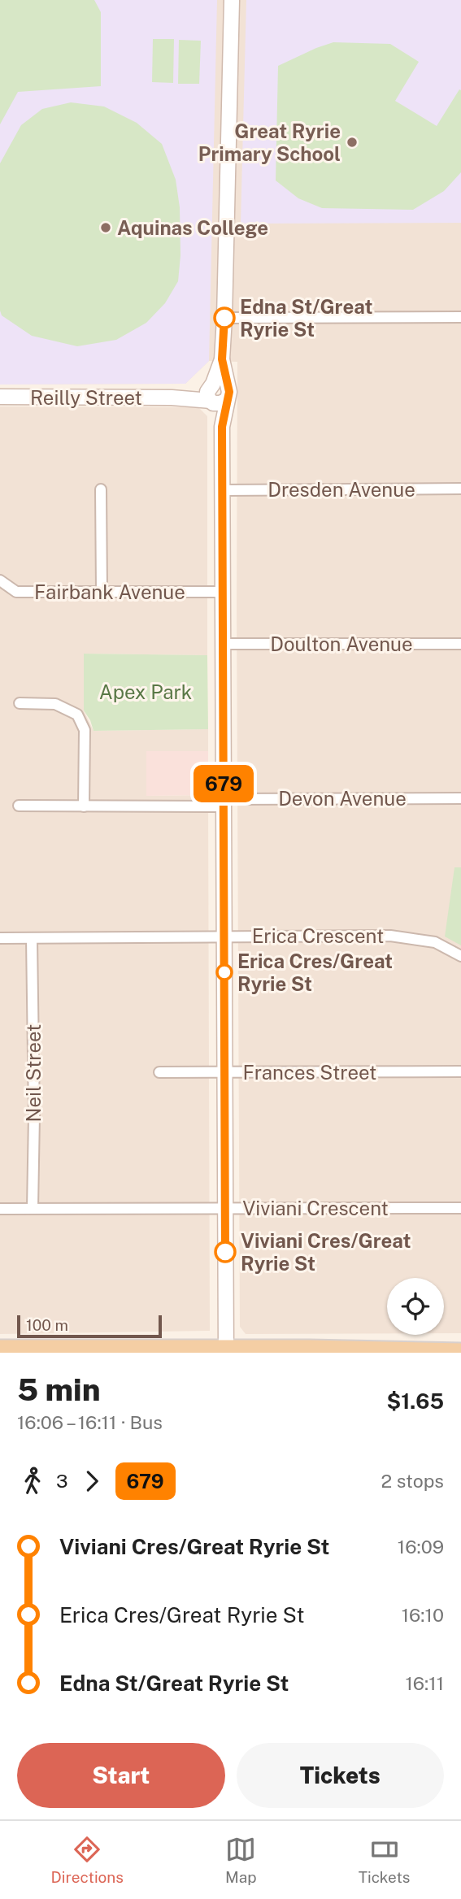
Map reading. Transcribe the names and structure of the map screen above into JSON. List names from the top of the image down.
{
  "streets": {
    "main road": ["Reilly Street"],
    "street": [
      "Dresden Avenue",
      "Fairbank Avenue",
      "Doulton Avenue",
      "Devon Avenue",
      "Erica Crescent",
      "Frances Street",
      "Neil Street",
      "Viviani Crescent"
    ]
  },
  "crossings": [
    ["Erica Crescent", "Neil Street"],
    ["Neil Street", "Viviani Crescent"]
  ],
  "parks": ["Apex Park"],
  "places": [
    "Great Ryrie Primary School",
    "Aquinas College",
    "Edna St/Great Ryrie St",
    "Erica Cres/Great Ryrie St",
    "Viviani Cres/Great Ryrie St"
  ],
  "lines": ["bus line 679"],
  "scale_bar": "100 m",
  "page": {
    "on_map": "679",
    "scale": "100 m",
    "heading": ["5 min", "16:06 – 16:11 · Bus", "$1.65"],
    "legs": ["3", "679", "2 stops"],
    "list": [
      {
        "name": "Viviani Cres/Great Ryrie St",
        "value": "16:09"
      },
      {
        "name": "Erica Cres/Great Ryrie St",
        "value": "16:10"
      },
      {
        "name": "Edna St/Great Ryrie St",
        "value": "16:11"
      }
    ],
    "buttons": ["Start", "Tickets"],
    "tabs": ["Directions", "Map", "Tickets"]
  }
}
